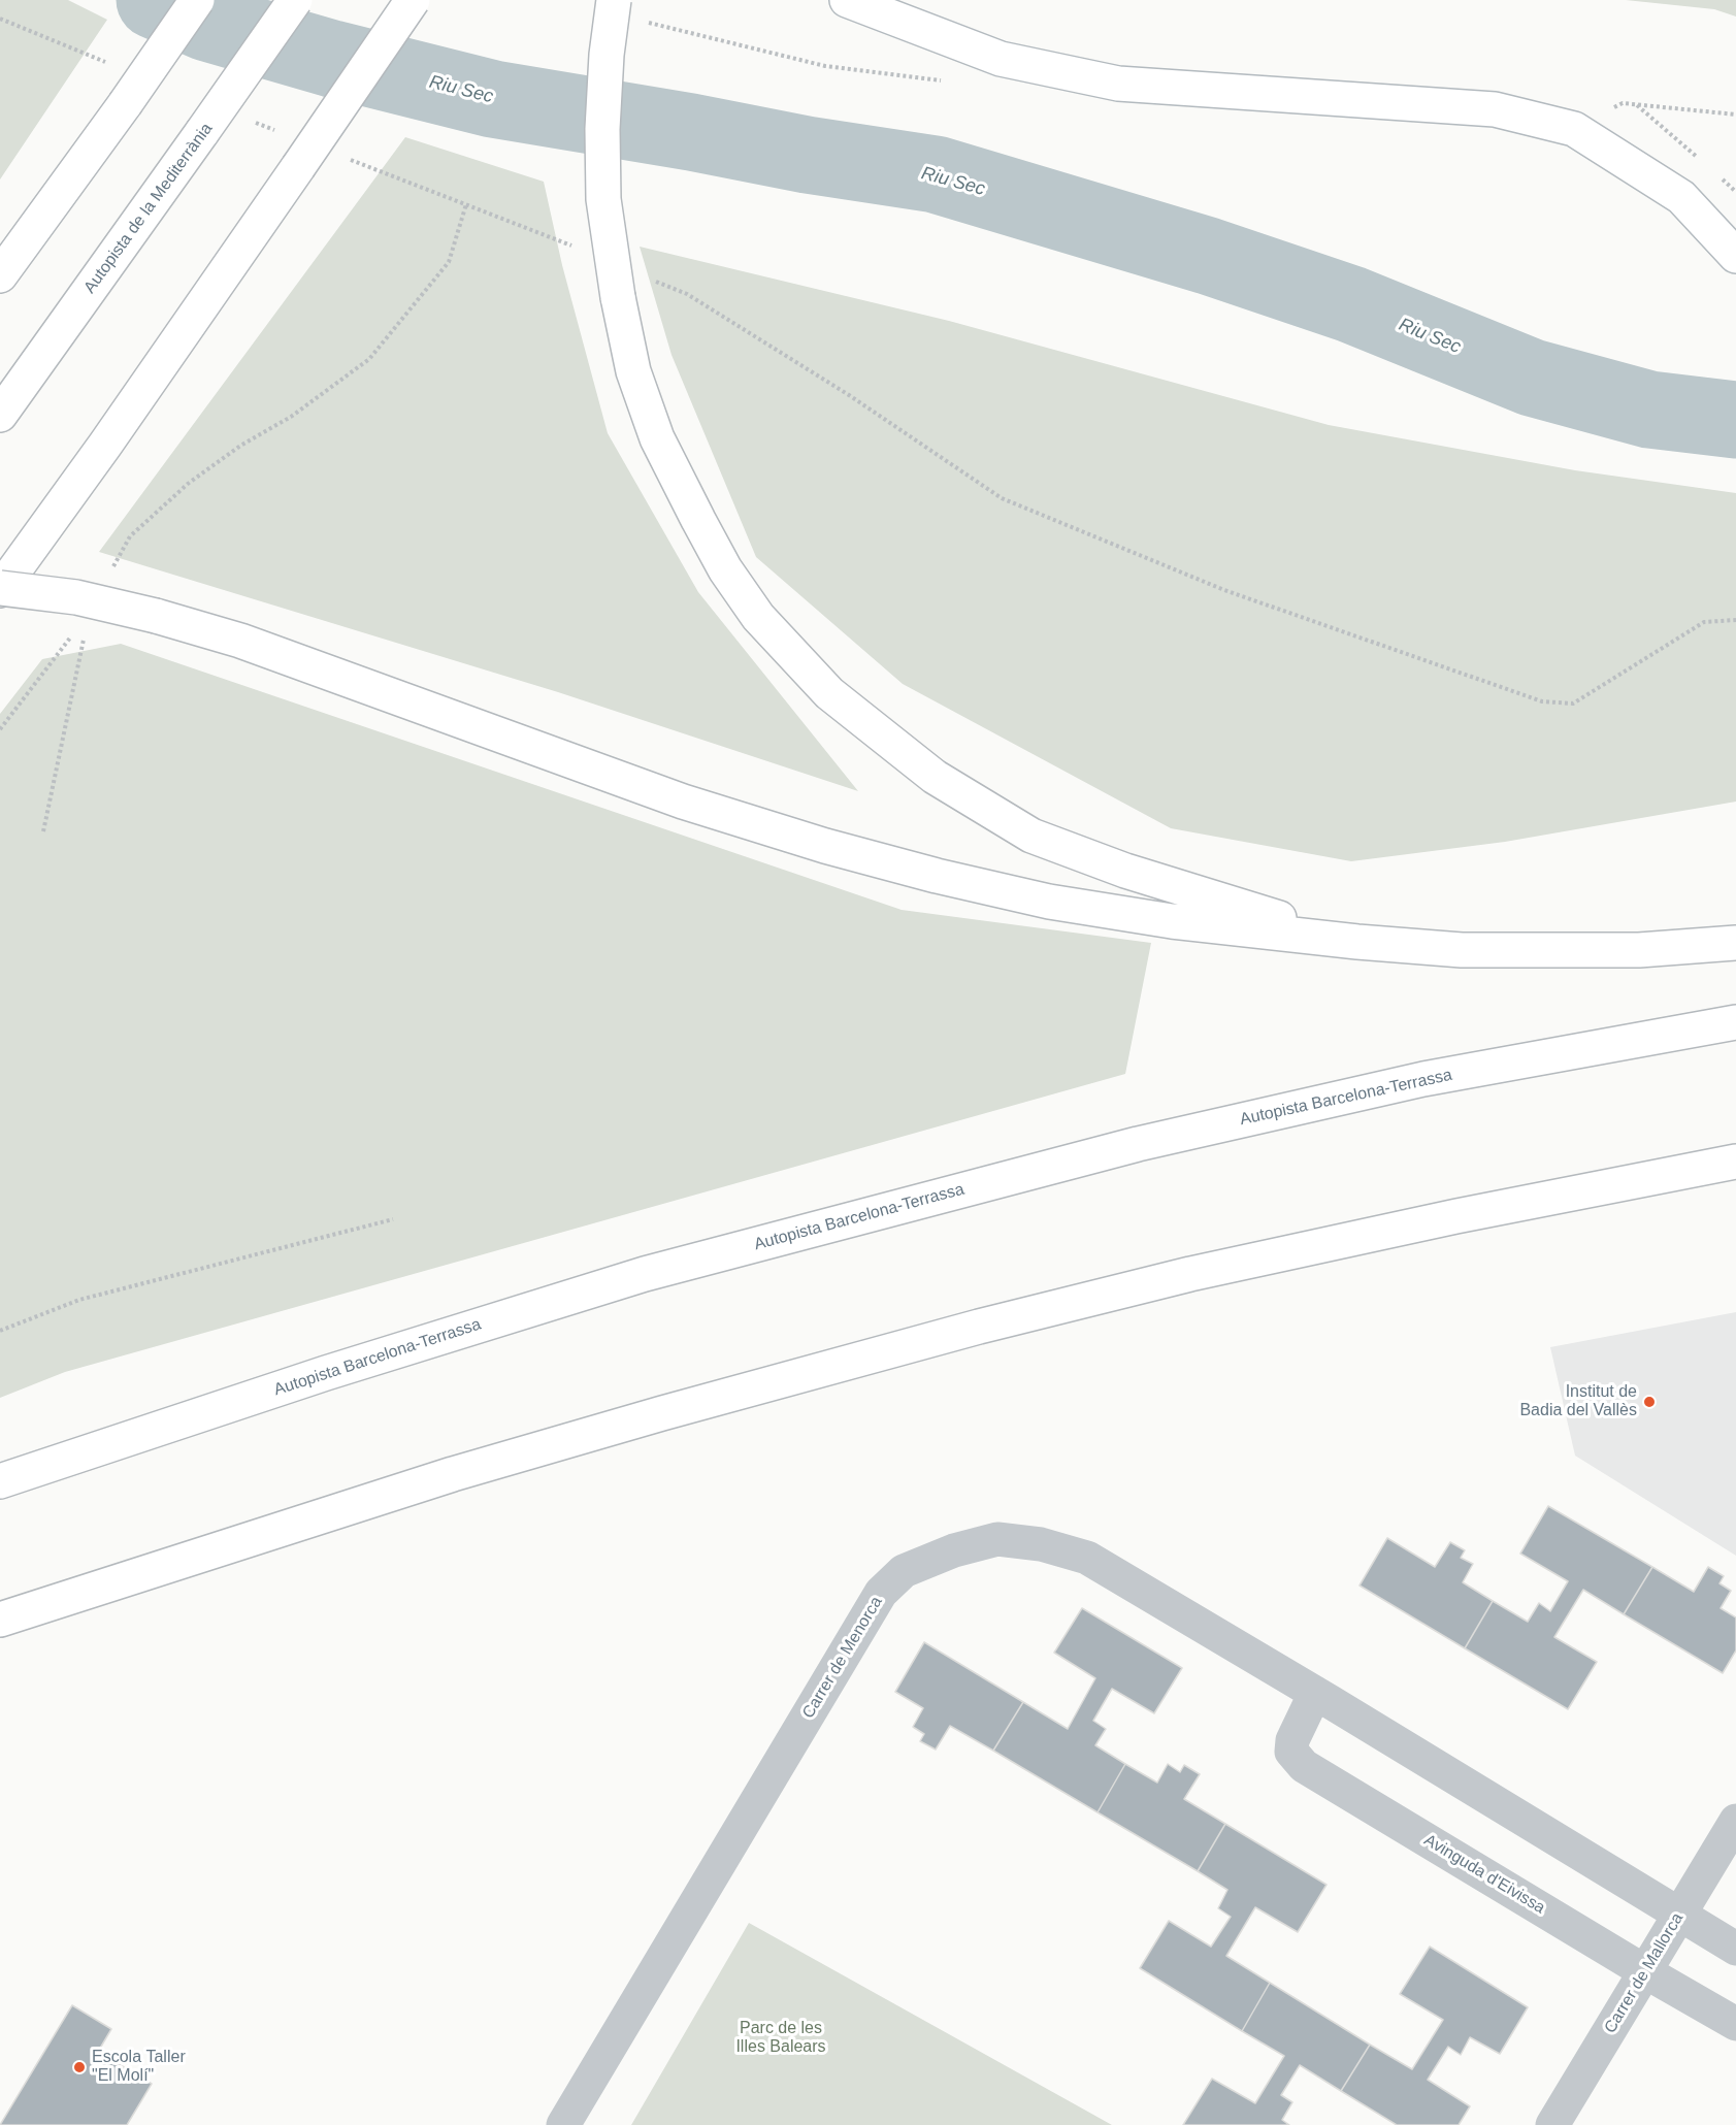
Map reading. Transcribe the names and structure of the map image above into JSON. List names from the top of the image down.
{
  "streets": {
    "main road": ["Autopista de la Mediterrània", "Autopista Barcelona-Terrassa"],
    "street": ["Carrer de Menorca", "Avinguda d'Eivissa", "Carrer de Mallorca"]
  },
  "crossings": [
    ["Carrer de Menorca", "Avinguda d'Eivissa"],
    ["Avinguda d'Eivissa", "Carrer de Mallorca"]
  ],
  "water": ["Riu Sec"],
  "parks": ["Parc de les Illes Balears"],
  "places": ["Institut de Badia del Vallès", "Escola Taller \"El Molí\""]
}
